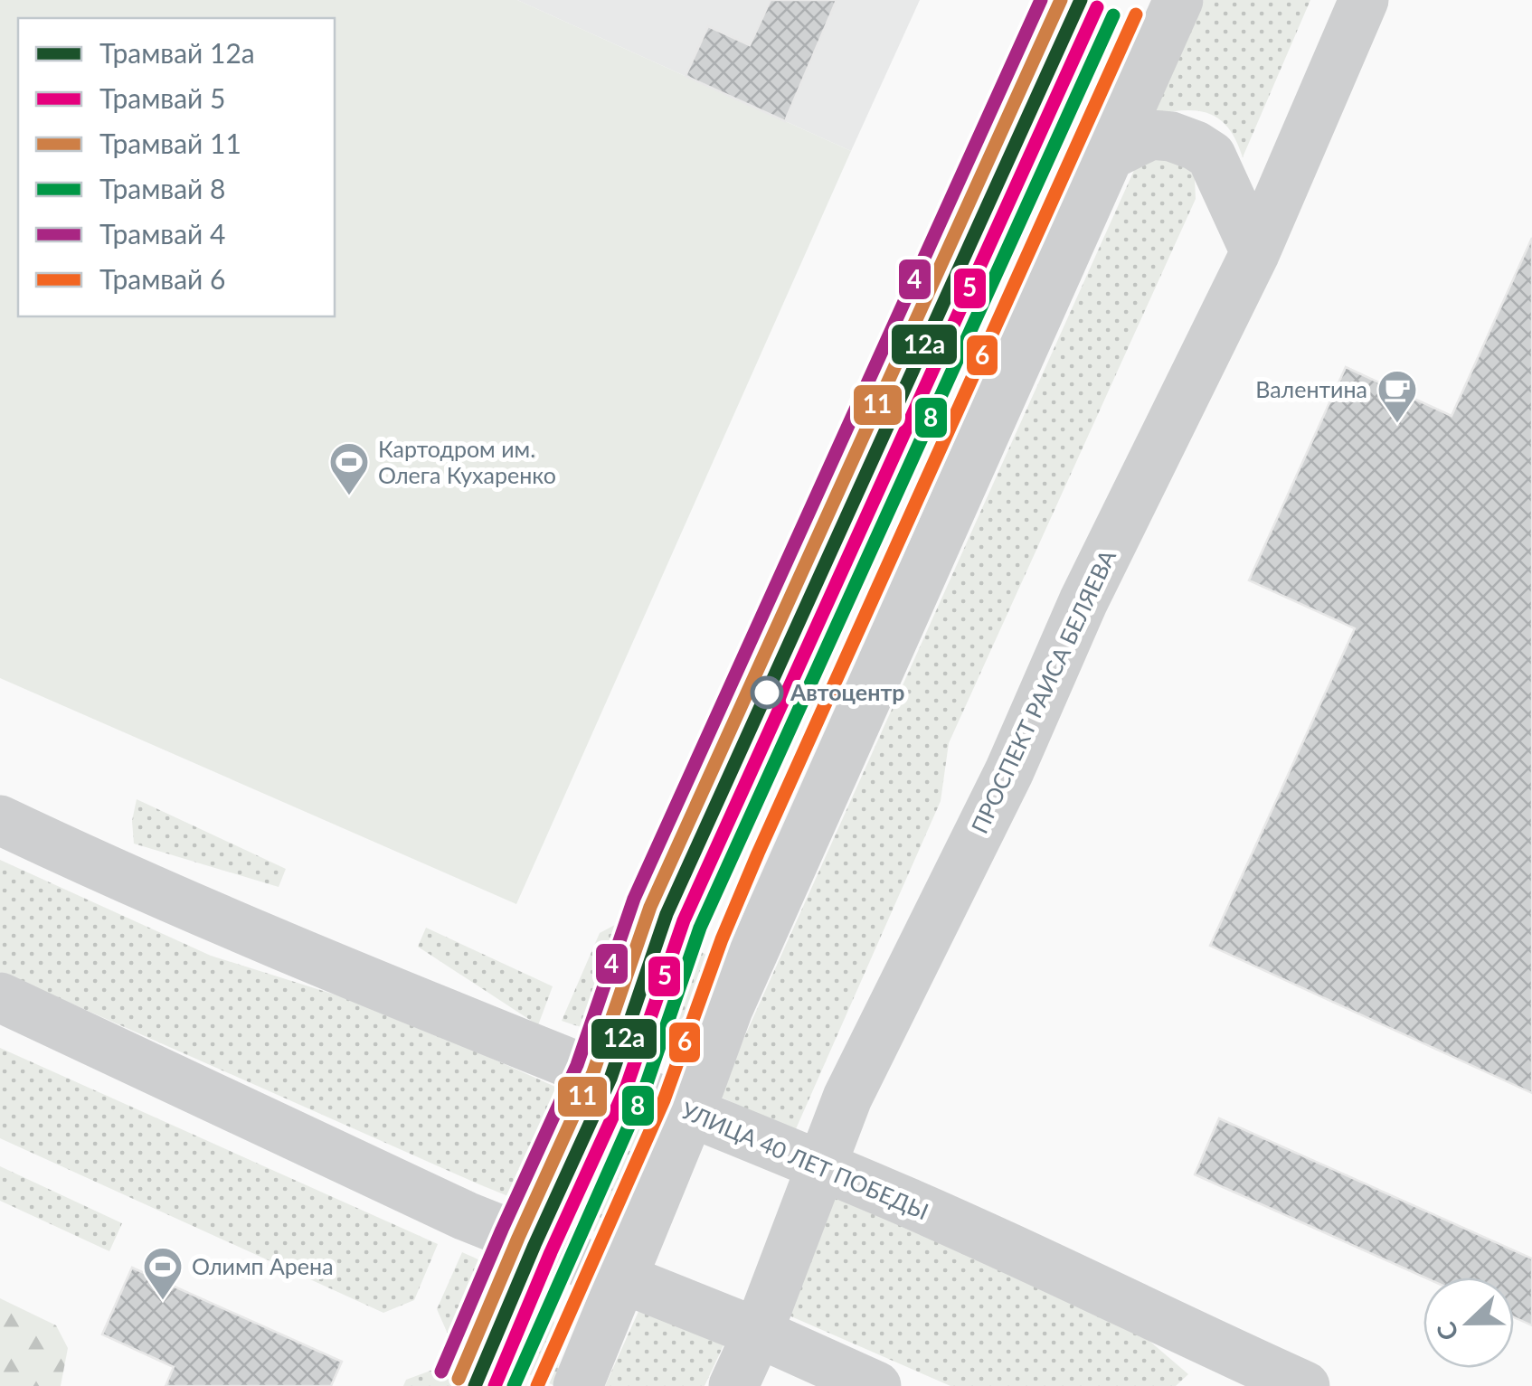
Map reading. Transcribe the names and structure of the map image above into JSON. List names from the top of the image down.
{
  "streets": {
    "street": ["ПРОСПЕКТ РАИСА БЕЛЯЕВА", "УЛИЦА 40 ЛЕТ ПОБЕДЫ"]
  },
  "crossings": [
    ["ПРОСПЕКТ РАИСА БЕЛЯЕВА", "УЛИЦА 40 ЛЕТ ПОБЕДЫ"]
  ],
  "places": {
    "cafe": ["Валентина"],
    "sports": ["Картодром им. Олега Кухаренко", "Олимп Арена"],
    "other": ["Автоцентр"]
  },
  "lines": [
    "tram line 12а",
    "tram line 11",
    "tram line 4",
    "tram line 5",
    "tram line 6",
    "tram line 8"
  ],
  "legend": [
    "Трамвай 12а",
    "Трамвай 5",
    "Трамвай 11",
    "Трамвай 8",
    "Трамвай 4",
    "Трамвай 6"
  ],
  "north": "left"
}
